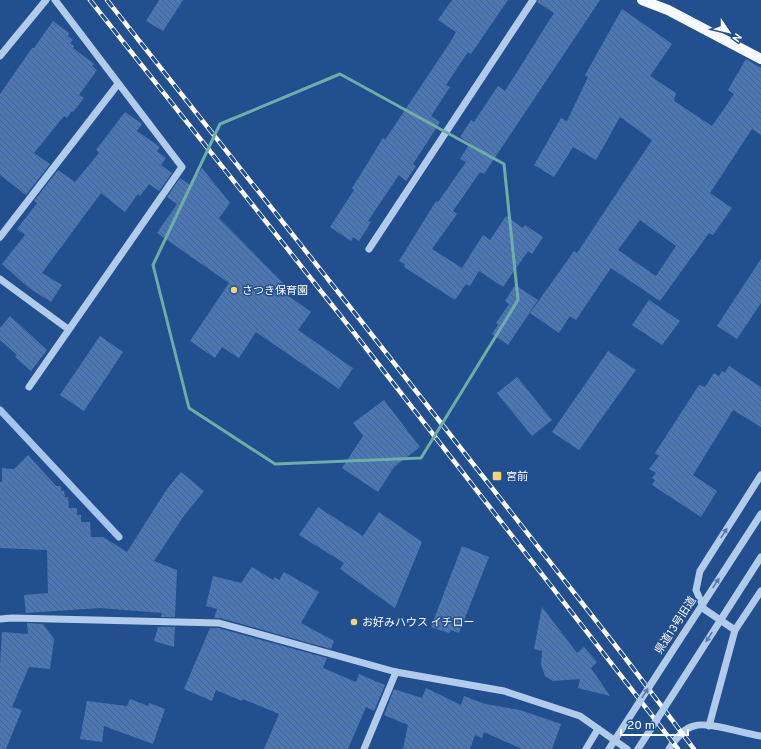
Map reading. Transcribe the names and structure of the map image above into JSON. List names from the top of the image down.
{
  "streets": {
    "street": ["県道13号旧道"]
  },
  "places": {
    "other": ["さつき保育園", "お好みハウス イチロー"],
    "transit": ["宮前"]
  },
  "scale_bar": "20 m",
  "north": "bottom right"
}
